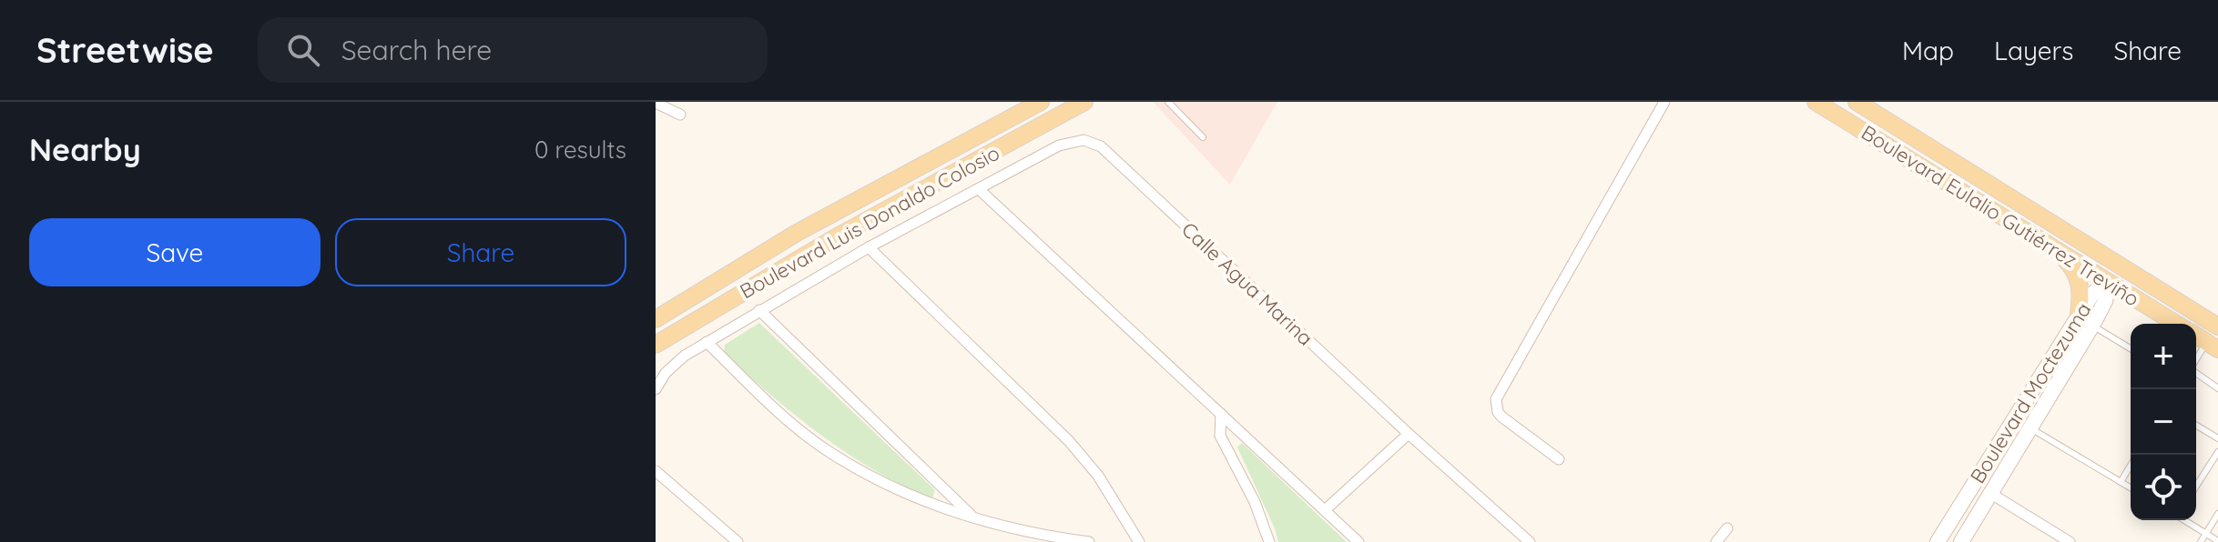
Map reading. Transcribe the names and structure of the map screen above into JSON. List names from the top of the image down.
{
  "streets": {
    "main road": ["Boulevard Eulalio Gutiérrez Treviño", "Boulevard Luis Donaldo Colosio", "Boulevard Moctezuma"],
    "street": ["Calle Agua Marina"]
  },
  "crossings": [
    ["Boulevard Eulalio Gutiérrez Treviño", "Boulevard Moctezuma"]
  ],
  "page": {
    "header": "Streetwise",
    "search": "Search here",
    "nav": ["Map", "Layers", "Share"],
    "heading": ["Nearby", "0 results"],
    "buttons": ["Save", "Share"],
    "map_buttons": ["+", "−"]
  }
}
